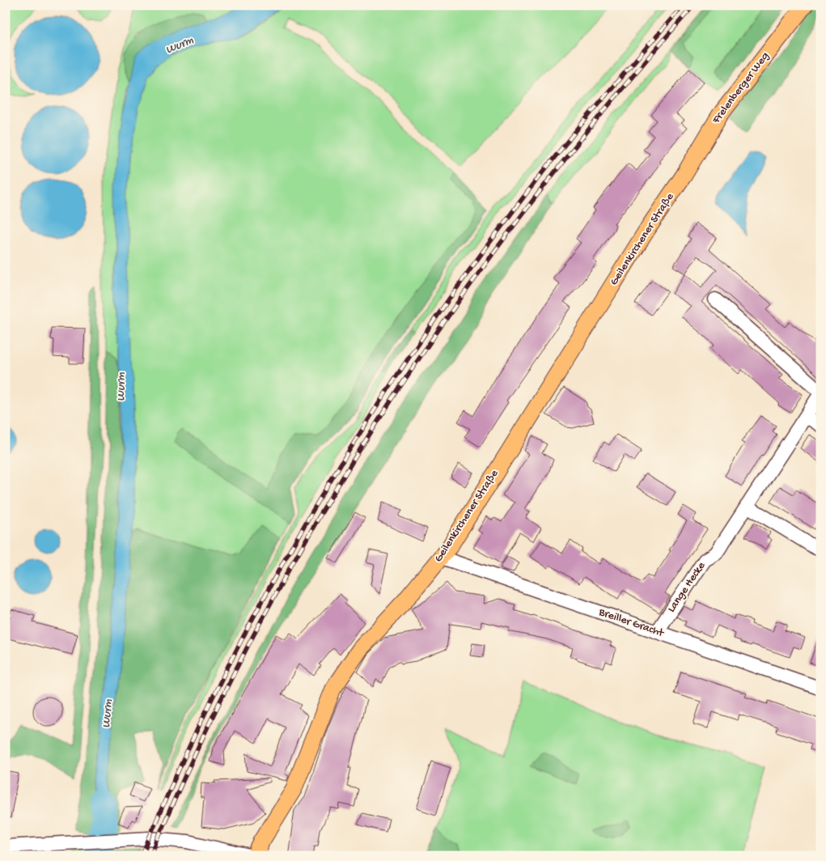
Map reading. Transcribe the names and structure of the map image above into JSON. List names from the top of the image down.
{
  "streets": {
    "main road": ["Frelenberger Weg", "Geilenkirchener Straße"],
    "street": ["Lange Hecke", "Breiller Gracht"]
  },
  "crossings": [
    ["Frelenberger Weg", "Geilenkirchener Straße"],
    ["Geilenkirchener Straße", "Breiller Gracht"],
    ["Lange Hecke", "Breiller Gracht"]
  ],
  "water": ["Wurm"]
}
